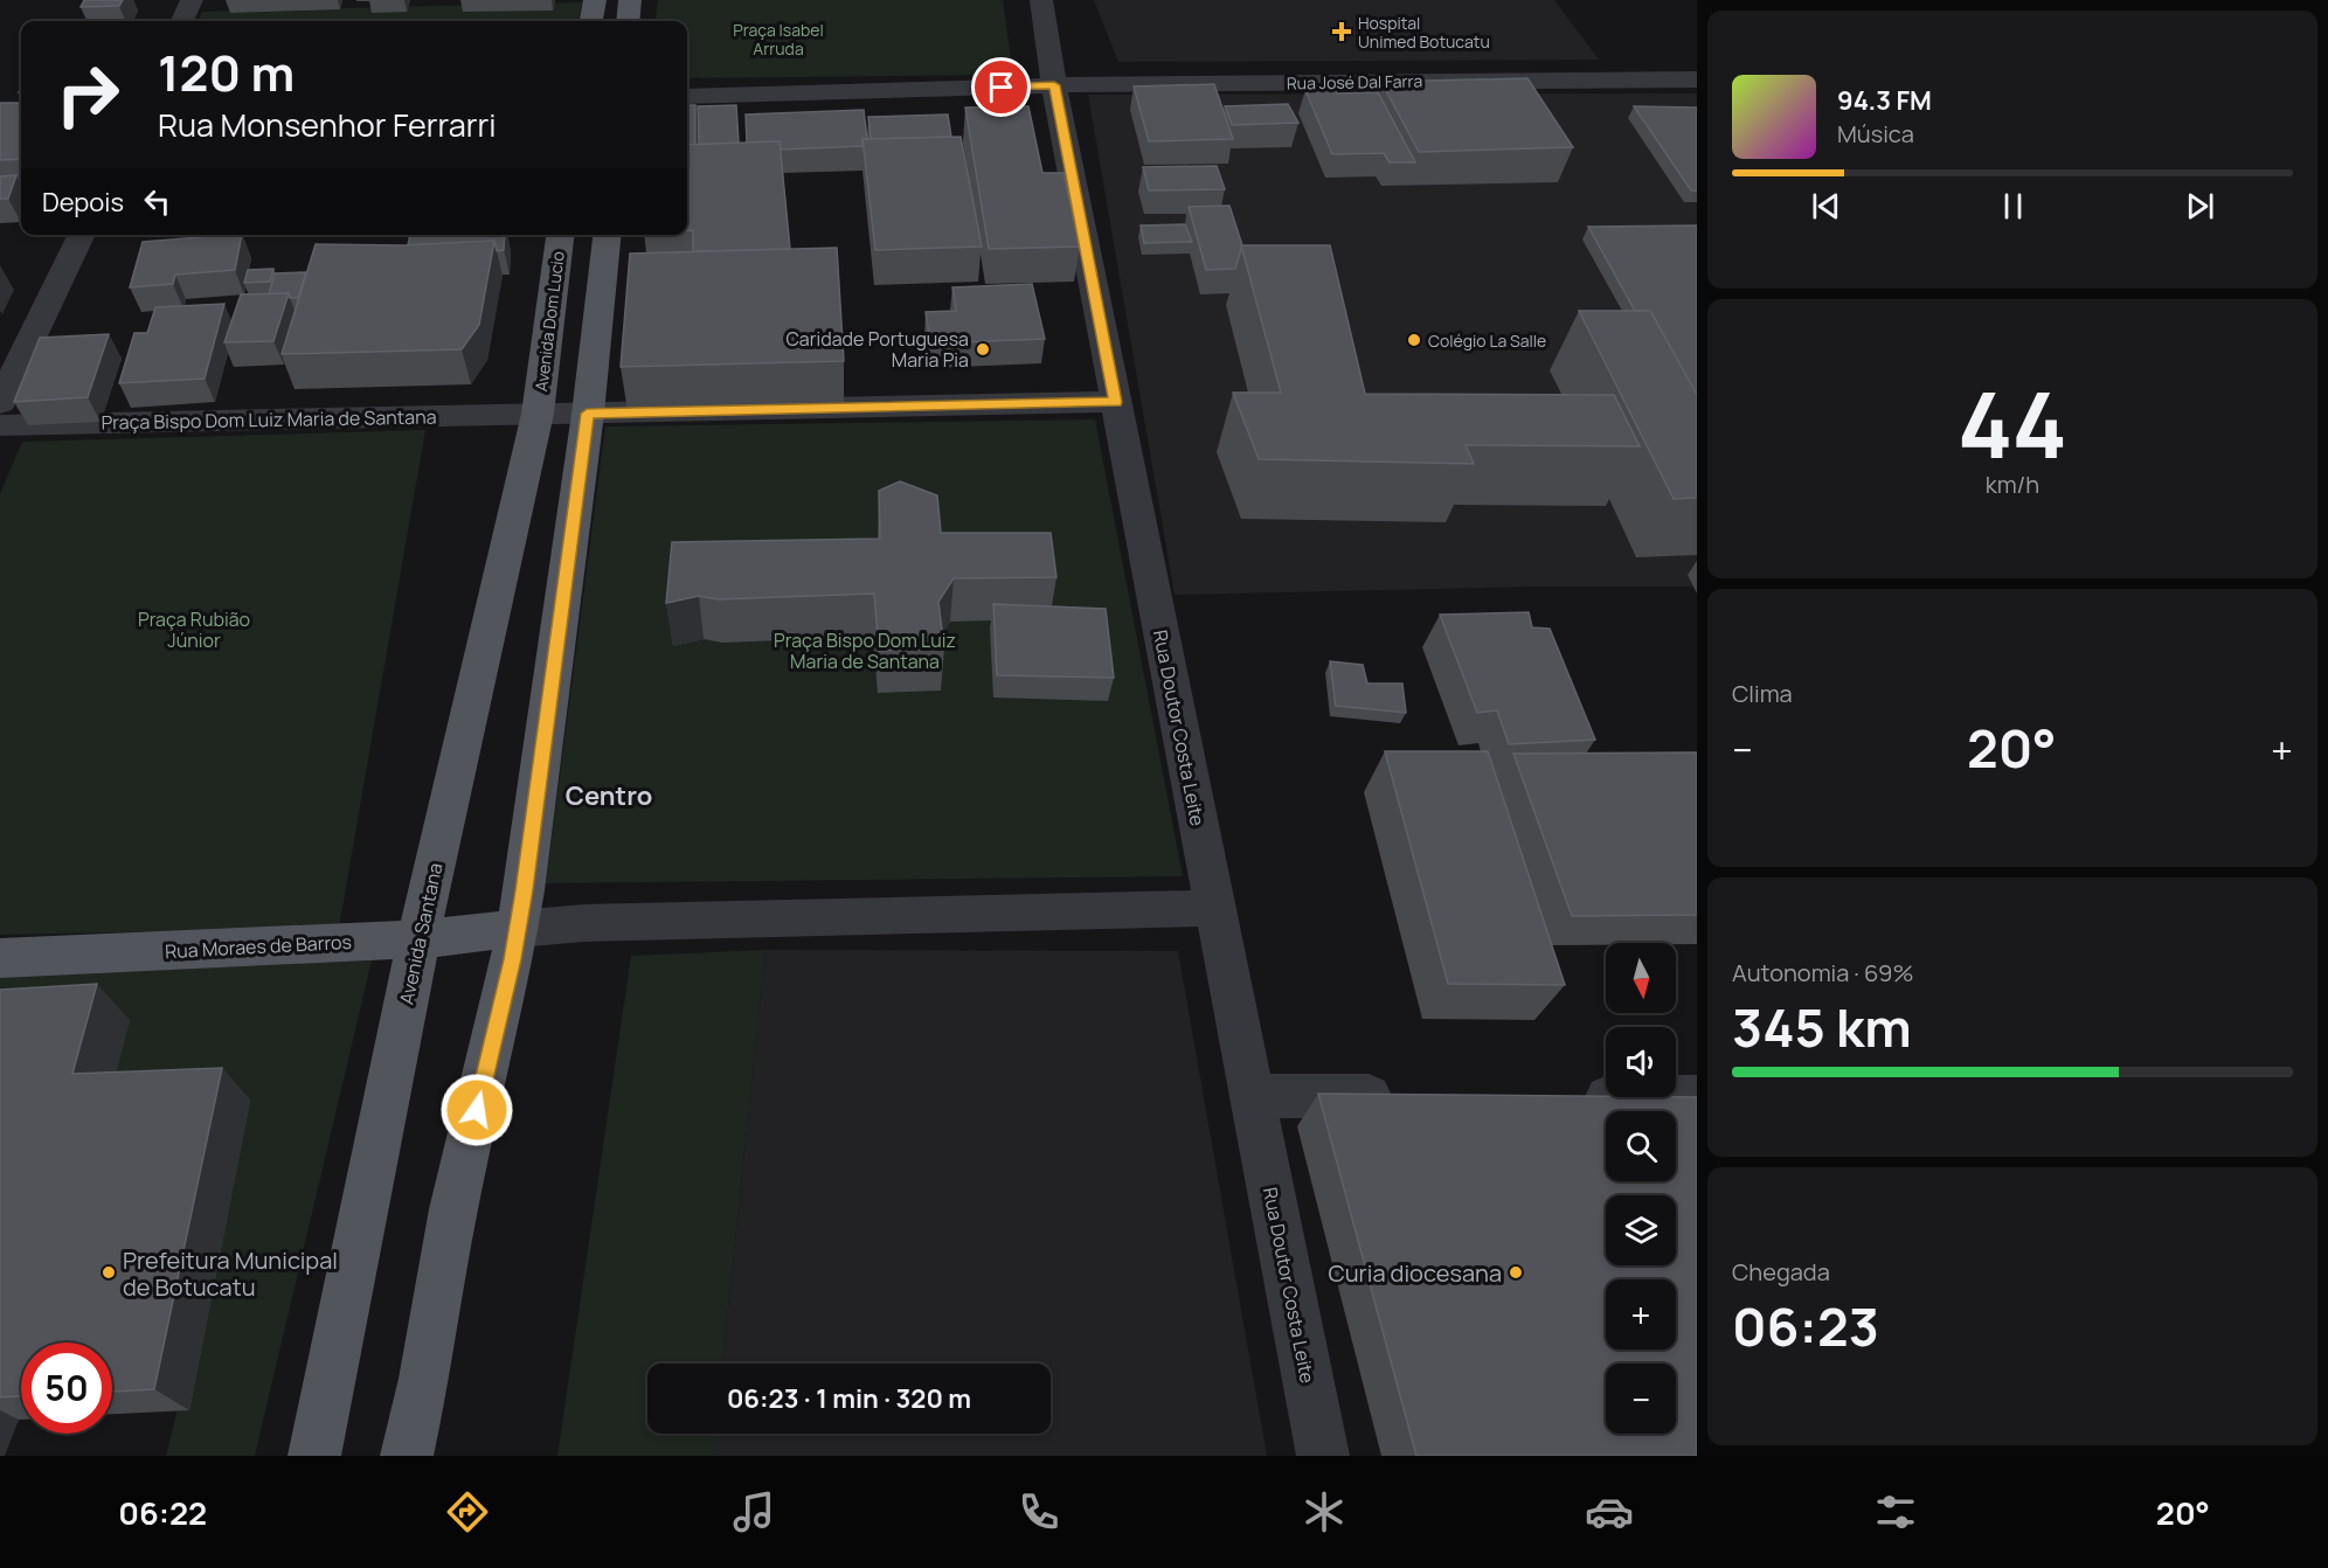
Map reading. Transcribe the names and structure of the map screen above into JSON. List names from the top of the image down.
{
  "streets": {
    "main road": ["Avenida Dom Lucio", "Avenida Santana", "Rua Moraes de Barros"],
    "street": ["Rua José Dal Farra", "Praça Bispo Dom Luiz Maria de Santana", "Rua Doutor Costa Leite"]
  },
  "crossings": [
    ["Rua José Dal Farra", "Rua Doutor Costa Leite"],
    ["Avenida Dom Lucio", "Praça Bispo Dom Luiz Maria de Santana"],
    ["Avenida Dom Lucio", "Avenida Santana"],
    ["Praça Bispo Dom Luiz Maria de Santana", "Rua Doutor Costa Leite"],
    ["Praça Bispo Dom Luiz Maria de Santana", "Avenida Santana"],
    ["Avenida Santana", "Rua Moraes de Barros"]
  ],
  "districts": ["Centro"],
  "parks": ["Praça Isabel Arruda", "Praça Rubião Júnior", "Praça Bispo Dom Luiz Maria de Santana"],
  "places": {
    "health": ["Hospital Unimed Botucatu"],
    "other": [
      "Colégio La Salle",
      "Caridade Portuguesa Maria Pia",
      "Prefeitura Municipal de Botucatu",
      "Curia diocesana"
    ]
  },
  "north": "bottom",
  "page": {
    "turn": ["120 m", "Rua Monsenhor Ferrarri"],
    "song": ["94.3 FM", "Música"],
    "then": "Depois",
    "tile": [
      ["44", "km/h"],
      "Clima",
      ["Autonomia · 69%", "345 km"],
      ["Chegada", "06:23"]
    ],
    "heat": ["−", "20°", "+"],
    "map_buttons": ["+", "−"],
    "limit": "50",
    "trip": "06:23 · 1 min · 320 m",
    "tabs": ["06:22", "20°"]
  }
}
